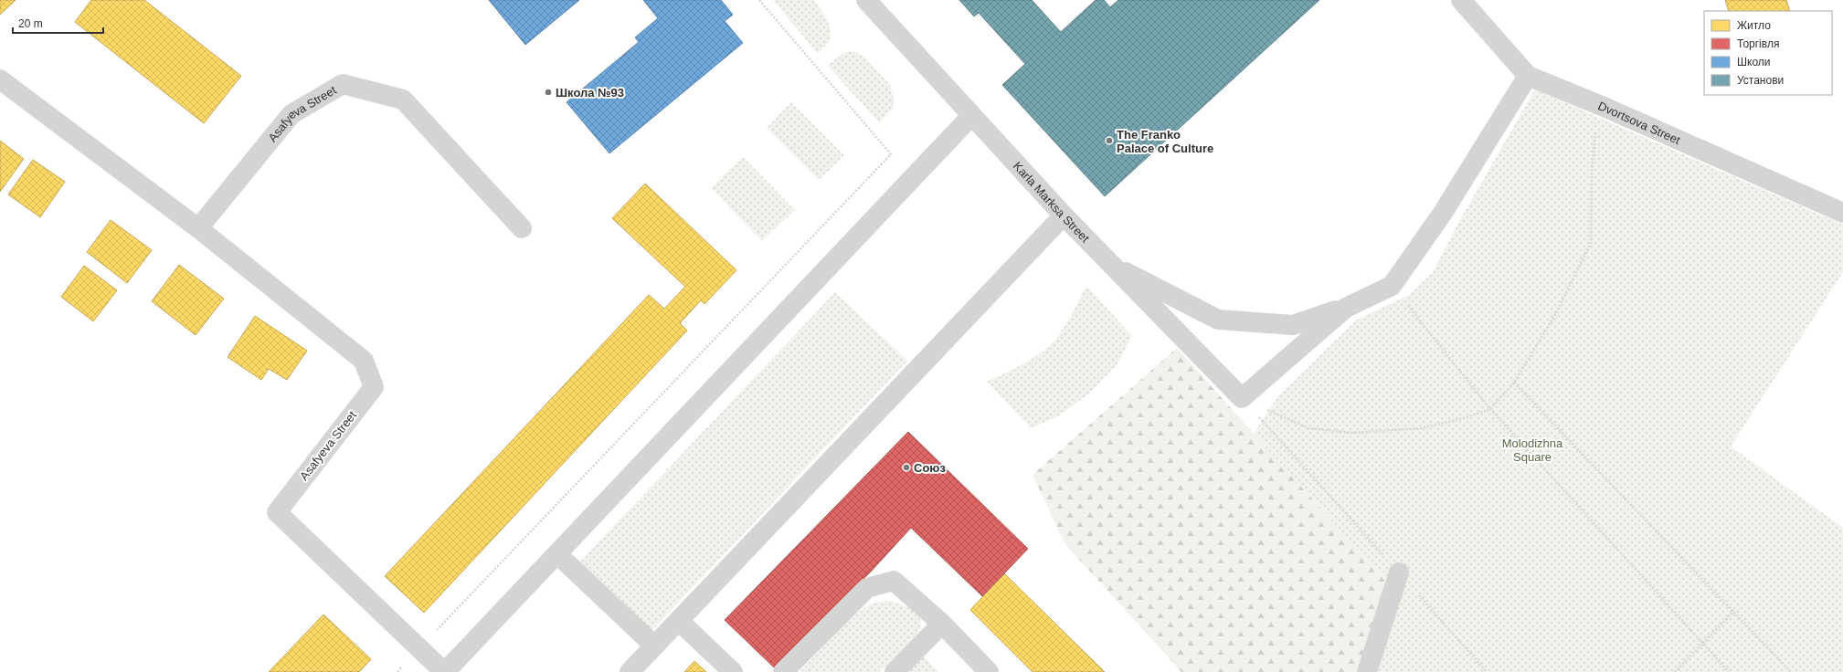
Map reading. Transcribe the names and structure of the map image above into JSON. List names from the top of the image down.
{
  "streets": {
    "street": ["Asafyeva Street", "Dvortsova Street", "Karla Marksa Street"]
  },
  "parks": ["Molodizhna Square"],
  "places": ["Школа №93", "The Franko Palace of Culture", "Союз"],
  "legend": [
    "Житло",
    "Торгівля",
    "Школи",
    "Установи"
  ],
  "scale_bar": "20 m"
}
